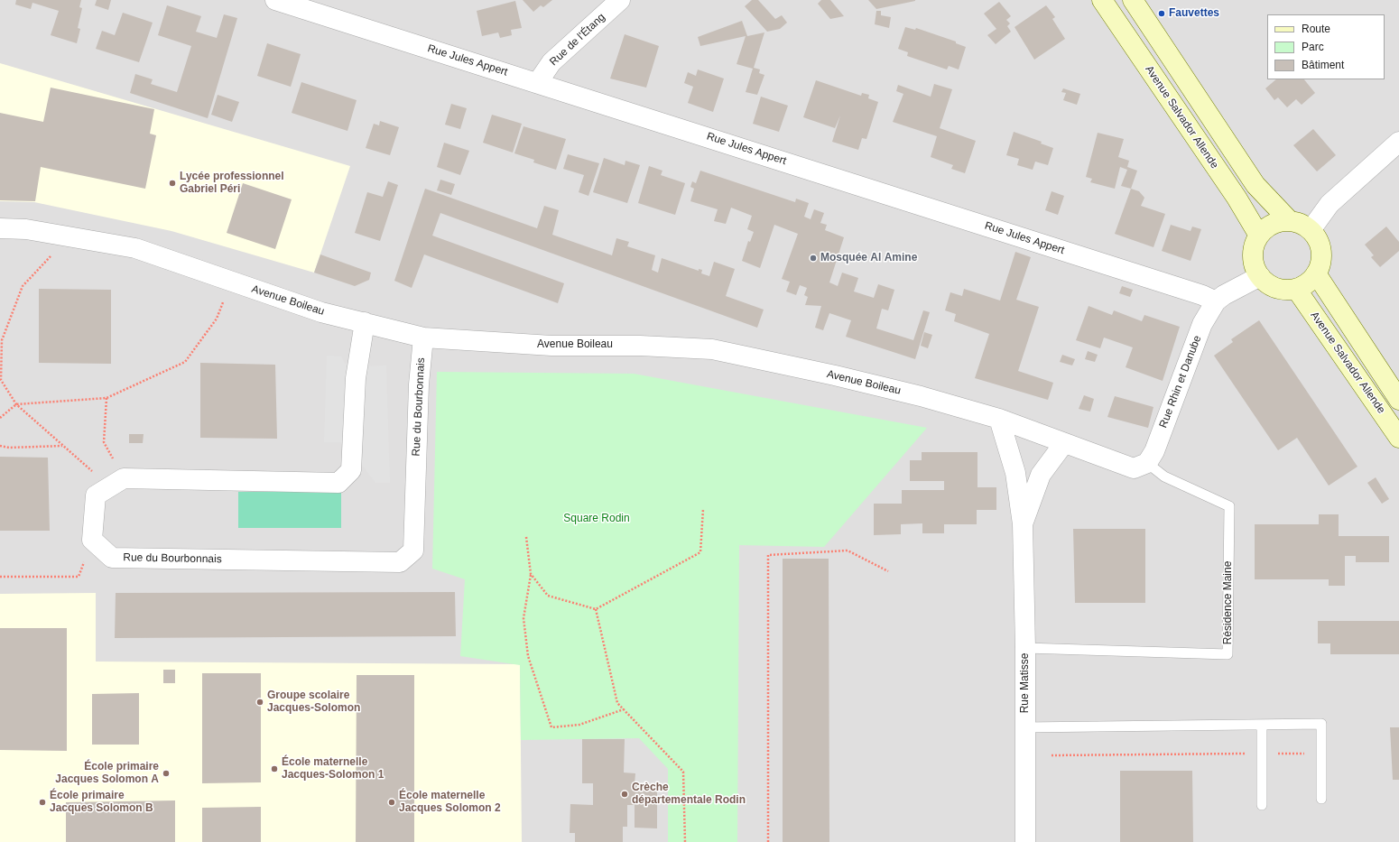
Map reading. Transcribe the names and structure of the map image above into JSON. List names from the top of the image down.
{
  "streets": {
    "main road": ["Avenue Salvador Allende"],
    "street": [
      "Rue de l'Étang",
      "Rue Jules Appert",
      "Avenue Boileau",
      "Rue Rhin et Danube",
      "Rue du Bourbonnais",
      "Rue Matisse"
    ],
    "lane": ["Résidence Maine"]
  },
  "crossings": [
    ["Rue de l'Étang", "Rue Jules Appert"],
    ["Rue Jules Appert", "Rue Rhin et Danube"],
    ["Avenue Boileau", "Rue Rhin et Danube"],
    ["Avenue Boileau", "Rue du Bourbonnais"],
    ["Avenue Boileau", "Résidence Maine"],
    ["Avenue Boileau", "Rue Matisse"],
    ["Rue Rhin et Danube", "Résidence Maine"],
    ["Résidence Maine", "Rue Matisse"]
  ],
  "parks": ["Square Rodin"],
  "places": [
    "Fauvettes",
    "Lycée professionnel Gabriel Péri",
    "Mosquée Al Amine",
    "Groupe scolaire Jacques-Solomon",
    "École maternelle Jacques-Solomon 1",
    "École primaire Jacques Solomon A",
    "Crèche départementale Rodin",
    "École primaire Jacques Solomon B",
    "École maternelle Jacques Solomon 2"
  ],
  "legend": ["Route", "Parc", "Bâtiment"]
}
